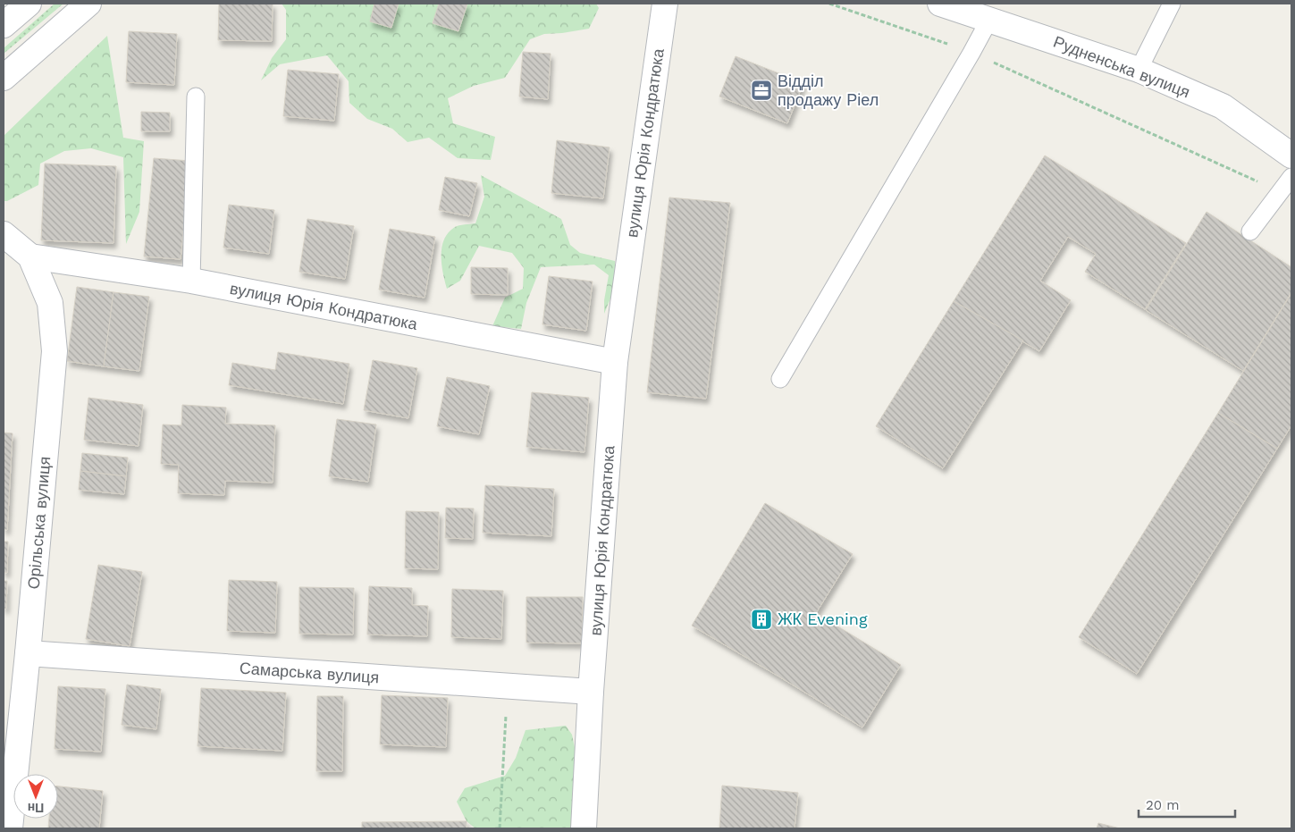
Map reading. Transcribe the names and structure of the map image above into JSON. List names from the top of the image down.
{
  "streets": {
    "street": [
      "Рудненська вулиця",
      "вулиця Юрія Кондратюка",
      "Орільська вулиця",
      "Самарська вулиця"
    ]
  },
  "crossings": [
    ["вулиця Юрія Кондратюка", "Орільська вулиця"],
    ["вулиця Юрія Кондратюка", "Самарська вулиця"],
    ["Орільська вулиця", "Самарська вулиця"]
  ],
  "places": {
    "office": ["Відділ продажу Ріел"],
    "building": ["ЖК Evening"]
  },
  "scale_bar": "20 m",
  "north": "bottom"
}
